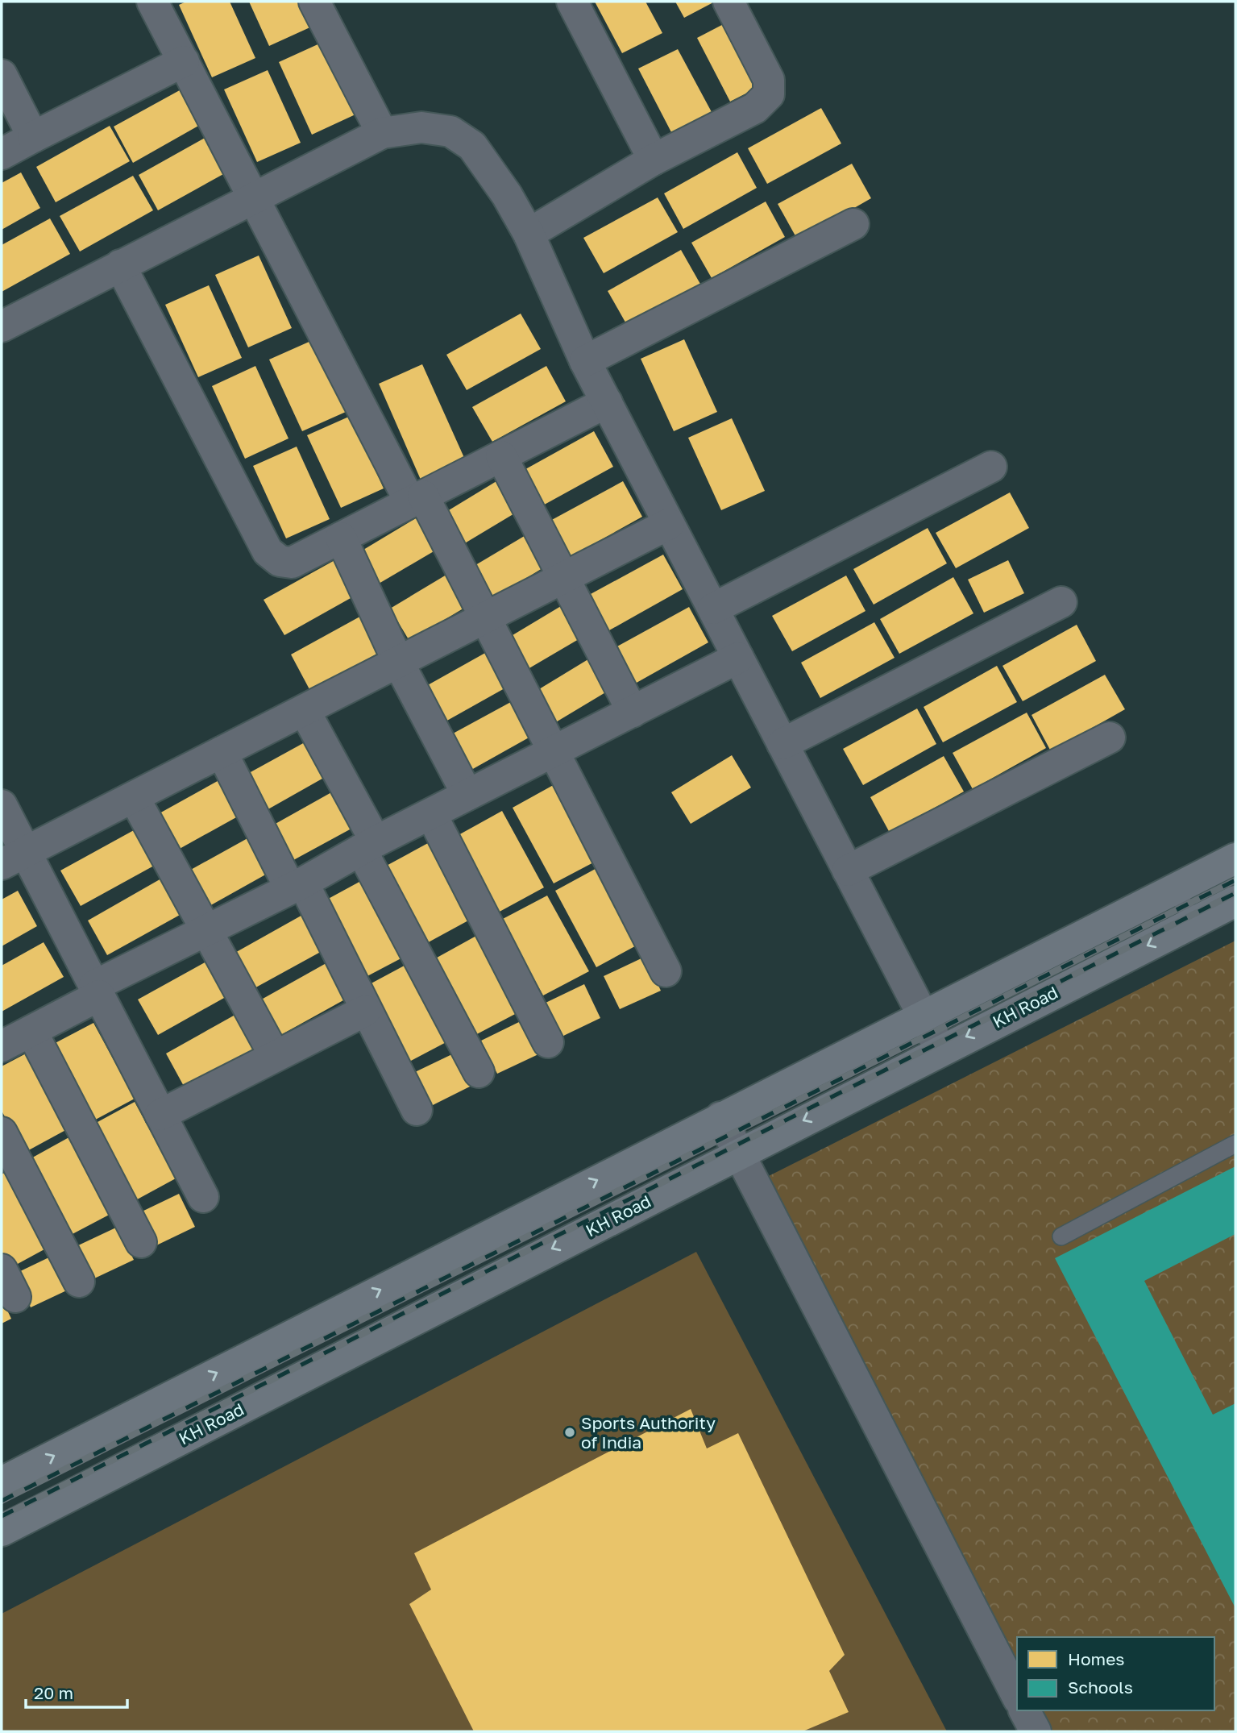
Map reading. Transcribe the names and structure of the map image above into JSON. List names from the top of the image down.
{
  "streets": {
    "main road": ["KH Road"]
  },
  "places": ["Sports Authority of India"],
  "legend": ["Homes", "Schools"],
  "scale_bar": "20 m"
}
